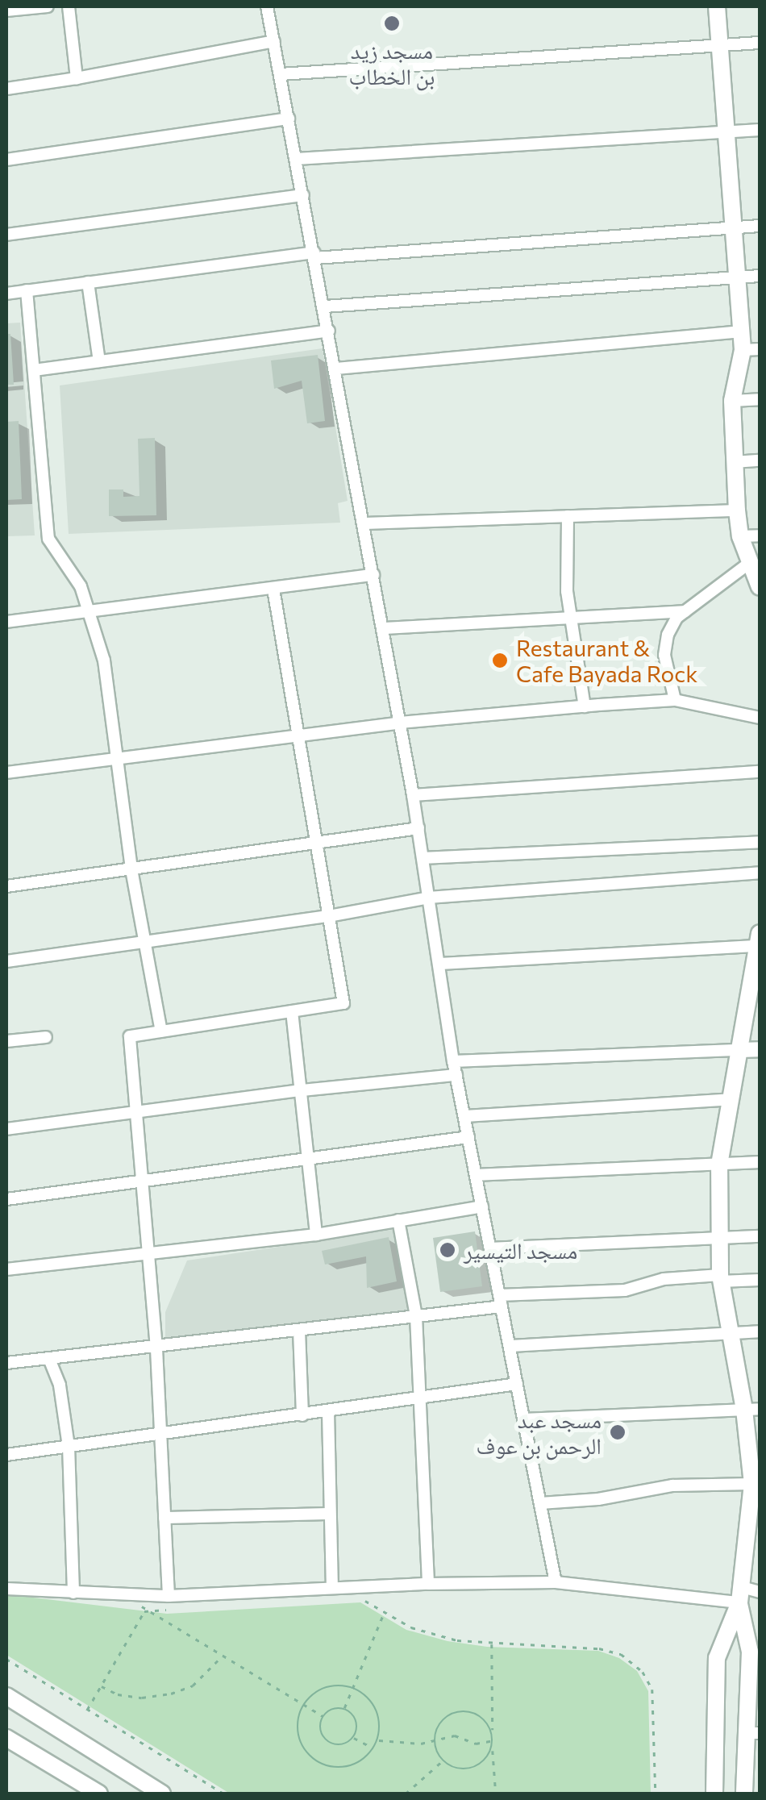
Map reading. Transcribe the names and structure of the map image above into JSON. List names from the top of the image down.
{
  "places": [
    "مسجد زيد بن الخطاب",
    "Restaurant & Cafe Bayada Rock",
    "مسجد التيسير",
    "مسجد عبد الرحمن بن عوف"
  ]
}
